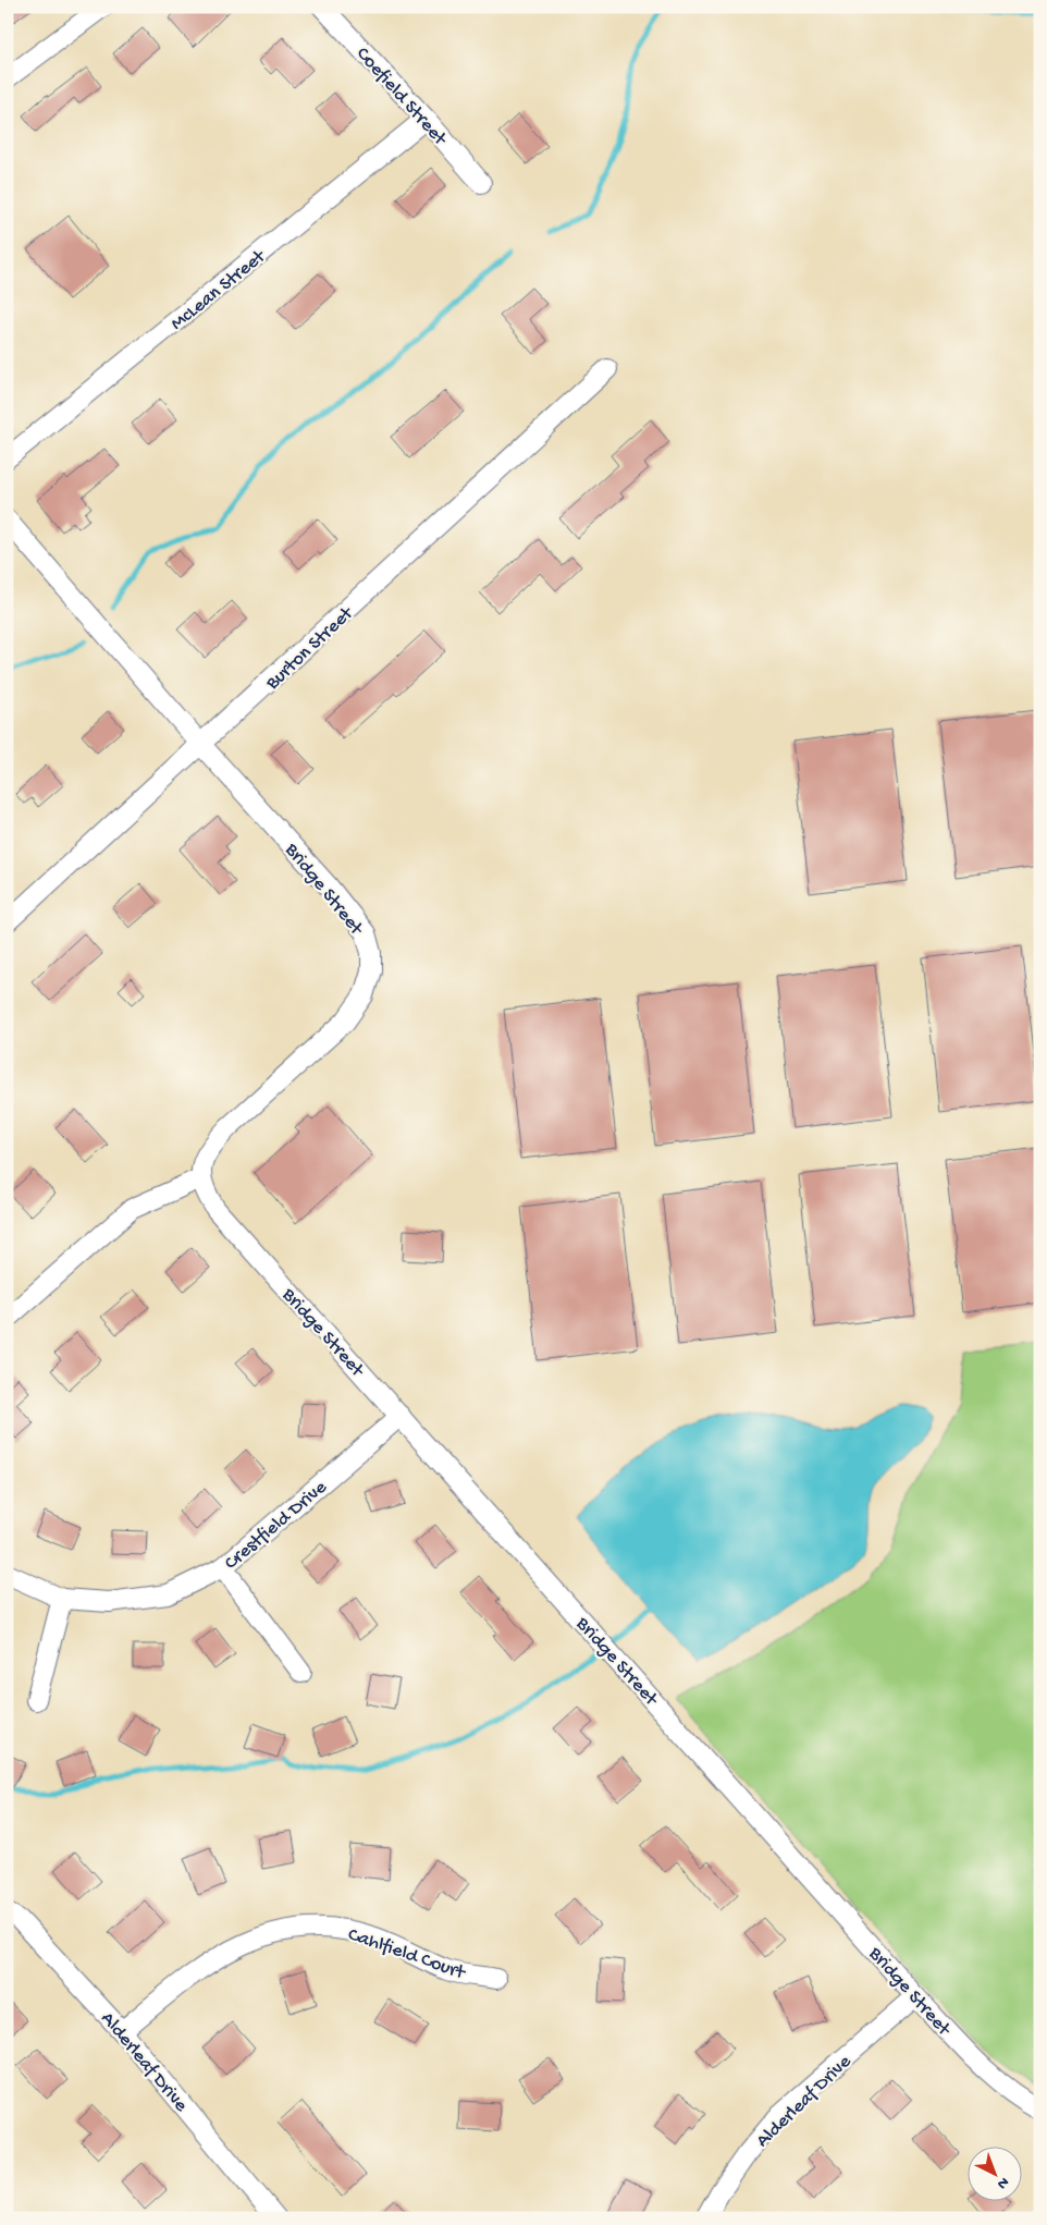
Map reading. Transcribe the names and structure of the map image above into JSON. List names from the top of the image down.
{
  "streets": {
    "street": [
      "Coefield Street",
      "McLean Street",
      "Burton Street",
      "Bridge Street",
      "Crestfield Drive",
      "Cahlfield Court",
      "Alderleaf Drive"
    ]
  },
  "crossings": [
    ["Coefield Street", "McLean Street"],
    ["Burton Street", "Bridge Street"],
    ["Bridge Street", "Crestfield Drive"],
    ["Bridge Street", "Alderleaf Drive"],
    ["Cahlfield Court", "Alderleaf Drive"]
  ],
  "north": "bottom right"
}
